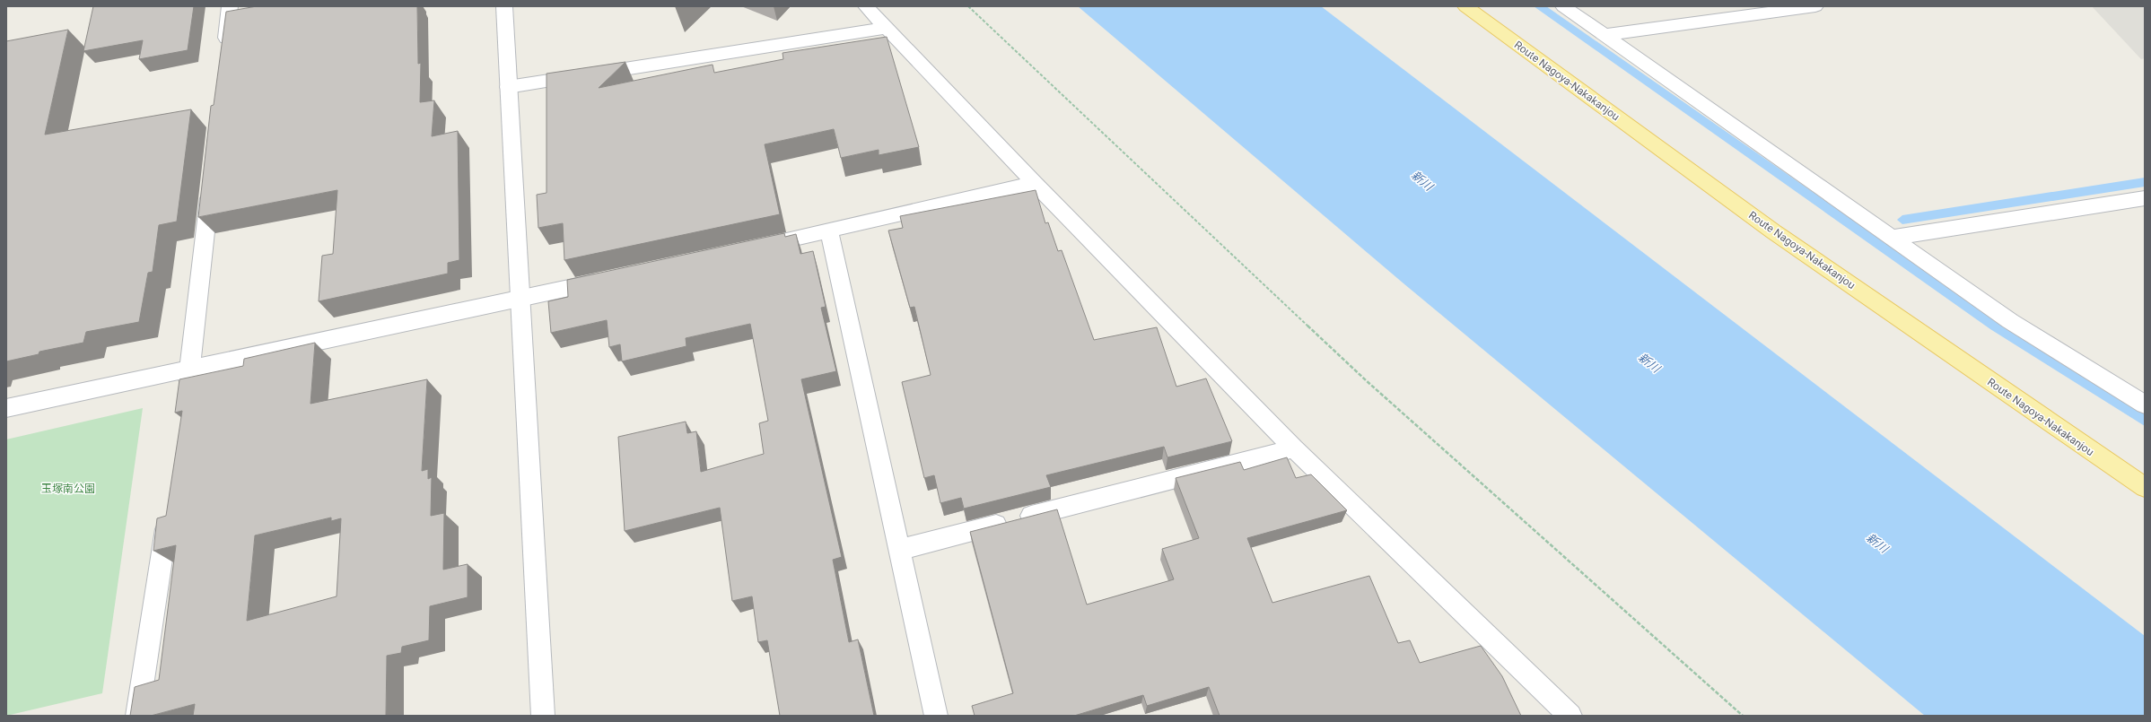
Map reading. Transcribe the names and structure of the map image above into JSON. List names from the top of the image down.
{
  "streets": {
    "main road": ["Route Nagoya-Nakakanjou"]
  },
  "water": ["新川"],
  "parks": ["玉塚南公園"]
}
